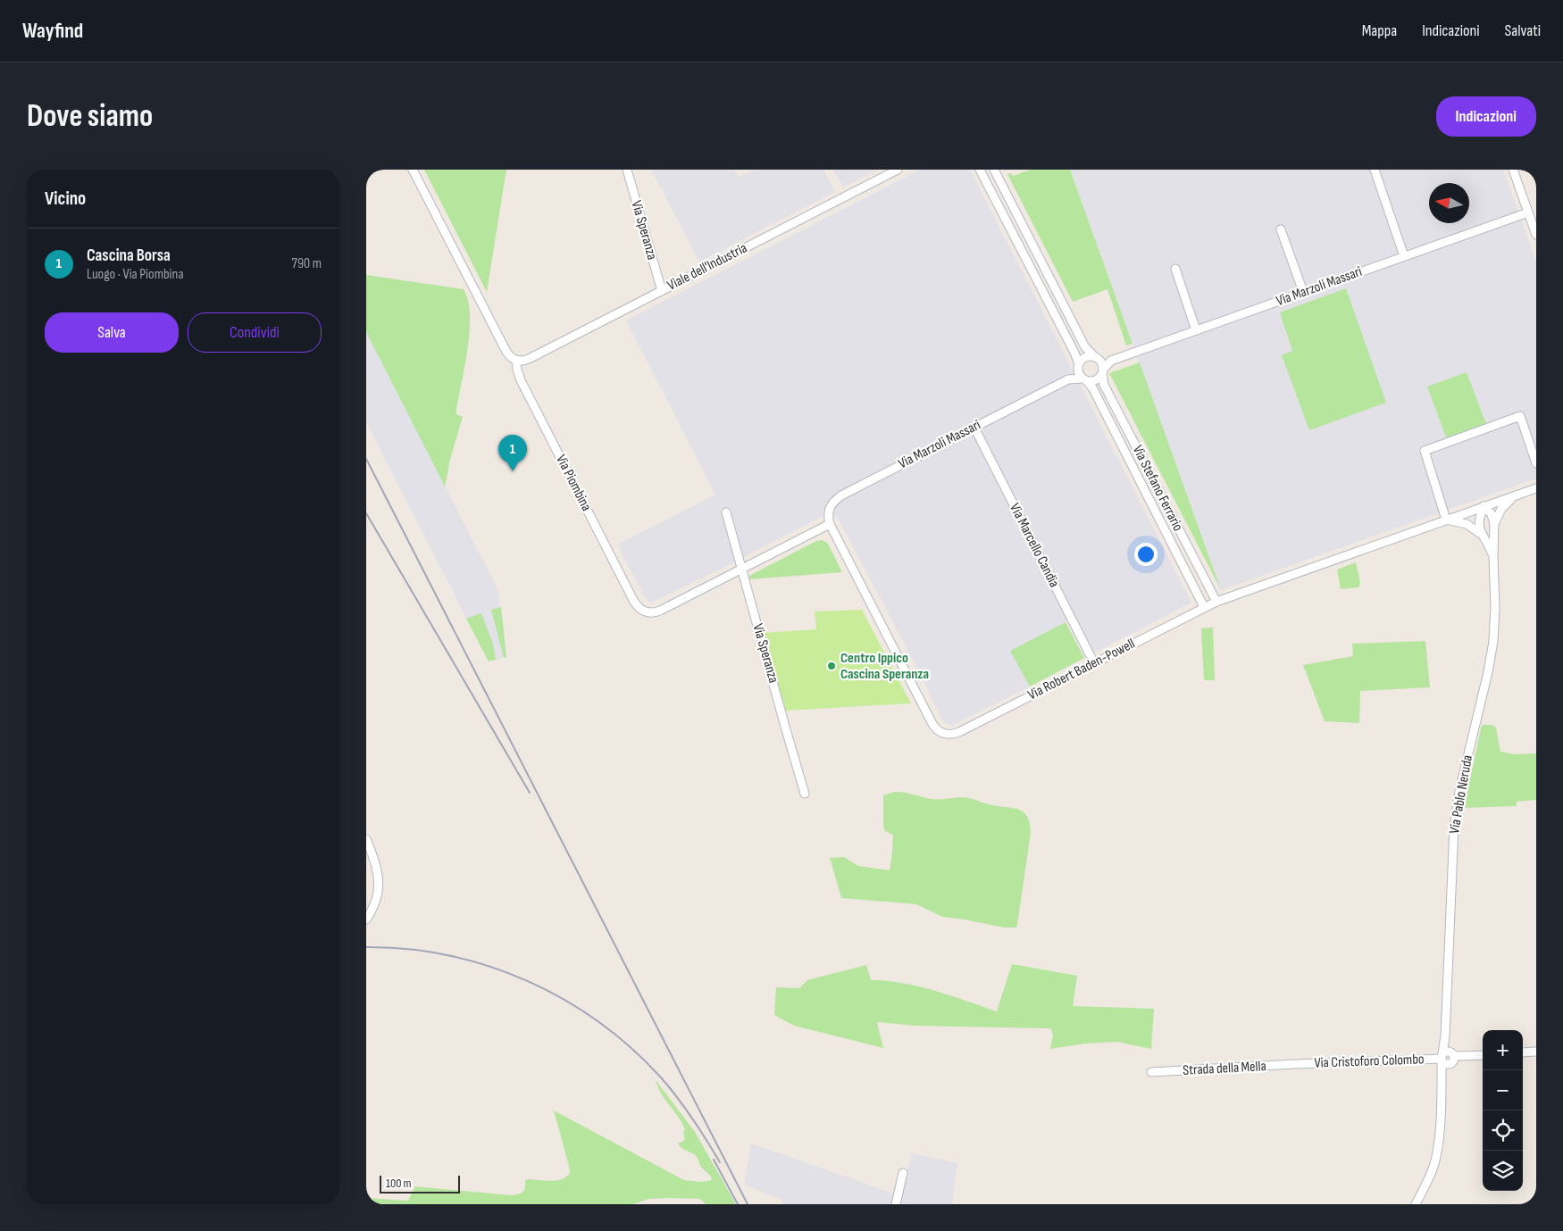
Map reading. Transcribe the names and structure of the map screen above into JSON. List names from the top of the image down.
{
  "streets": {
    "street": [
      "Via Speranza",
      "Viale dell'Industria",
      "Via Marzoli Massari",
      "Via Piombina",
      "Via Stefano Ferrario",
      "Via Marcello Candia",
      "Via Robert Baden-Powell",
      "Via Pablo Neruda",
      "Via Cristoforo Colombo",
      "Strada della Mella"
    ]
  },
  "crossings": [
    ["Via Speranza", "Viale dell'Industria"],
    ["Via Speranza", "Via Piombina"],
    ["Viale dell'Industria", "Via Piombina"],
    ["Via Marzoli Massari", "Via Piombina"],
    ["Via Marzoli Massari", "Via Stefano Ferrario"],
    ["Via Marzoli Massari", "Via Marcello Candia"],
    ["Via Marzoli Massari", "Via Robert Baden-Powell"],
    ["Via Piombina", "Via Robert Baden-Powell"],
    ["Via Stefano Ferrario", "Via Robert Baden-Powell"],
    ["Via Marcello Candia", "Via Robert Baden-Powell"],
    ["Via Pablo Neruda", "Via Cristoforo Colombo"],
    ["Via Cristoforo Colombo", "Strada della Mella"]
  ],
  "places": ["Centro Ippico Cascina Speranza"],
  "scale_bar": "100 m",
  "north": "left",
  "page": {
    "header": "Wayfind",
    "nav": ["Mappa", "Indicazioni", "Salvati"],
    "buttons": [
      "Indicazioni",
      ["Salva", "Condividi"]
    ],
    "title": "Dove siamo",
    "heading": "Vicino",
    "list": [
      {
        "mark": "1",
        "name": "Cascina Borsa",
        "note": "Luogo · Via Piombina",
        "value": "790 m"
      }
    ],
    "pins": "1",
    "map_buttons": ["+", "−"],
    "scale": "100 m"
  }
}
